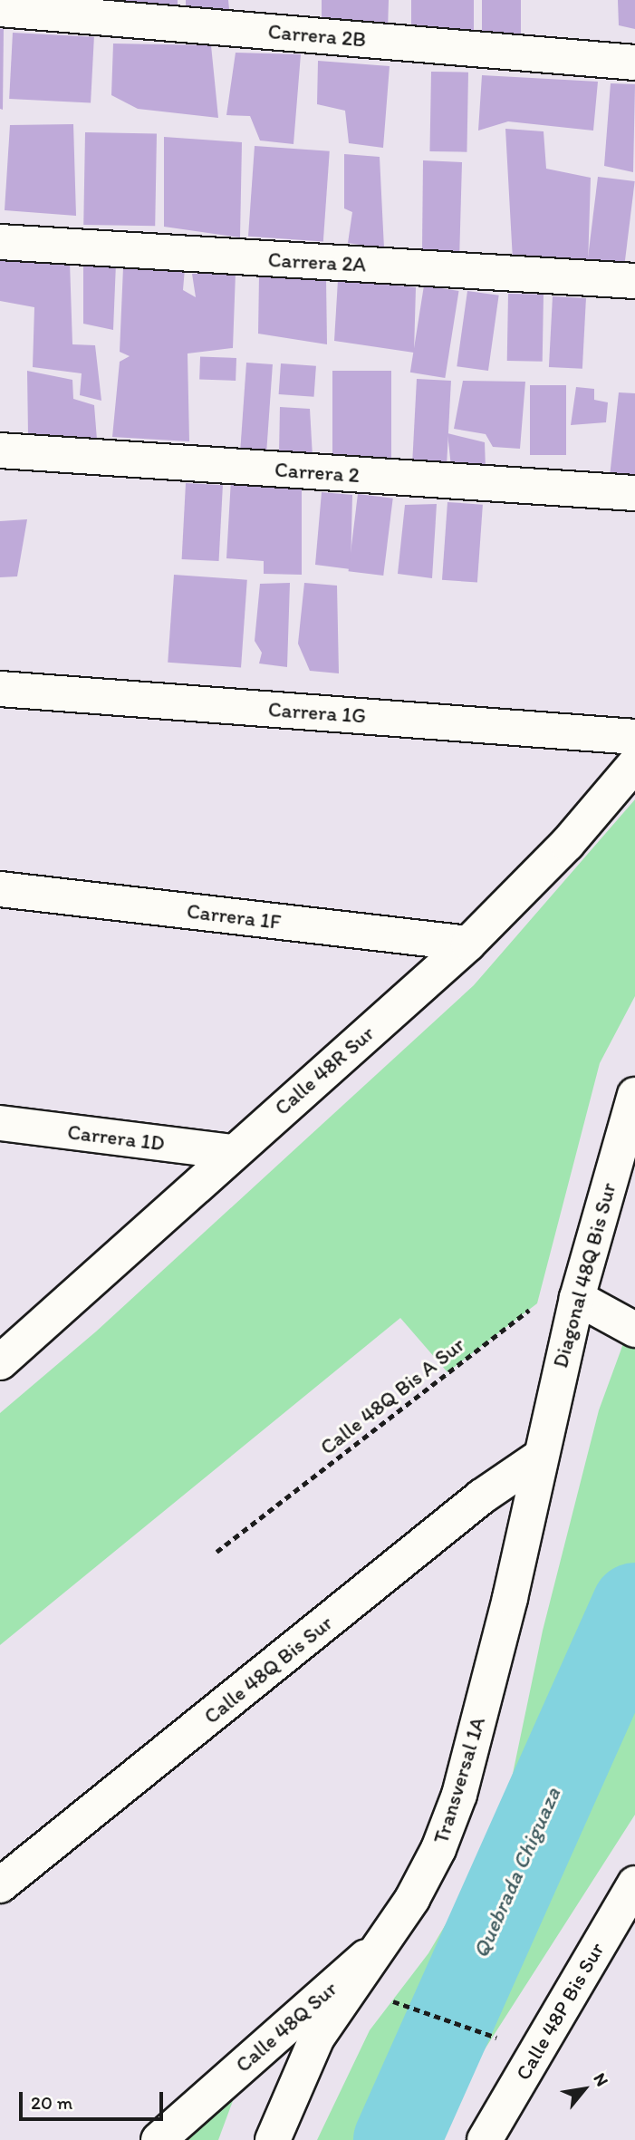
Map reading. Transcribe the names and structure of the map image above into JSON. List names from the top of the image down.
{
  "streets": {
    "street": [
      "Carrera 2B",
      "Carrera 2A",
      "Carrera 2",
      "Carrera 1G",
      "Carrera 1F",
      "Calle 48R Sur",
      "Carrera 1D",
      "Diagonal 48Q Bis Sur",
      "Calle 48Q Bis Sur",
      "Transversal 1A",
      "Calle 48P Bis Sur",
      "Calle 48Q Sur"
    ],
    "path": ["Calle 48Q Bis A Sur"]
  },
  "crossings": [
    ["Carrera 1F", "Calle 48R Sur"],
    ["Calle 48R Sur", "Carrera 1D"],
    ["Diagonal 48Q Bis Sur", "Calle 48Q Bis Sur"],
    ["Diagonal 48Q Bis Sur", "Transversal 1A"],
    ["Calle 48Q Bis Sur", "Transversal 1A"],
    ["Transversal 1A", "Calle 48Q Sur"]
  ],
  "water": ["Quebrada Chiguaza"],
  "scale_bar": "20 m",
  "north": "top right"
}
